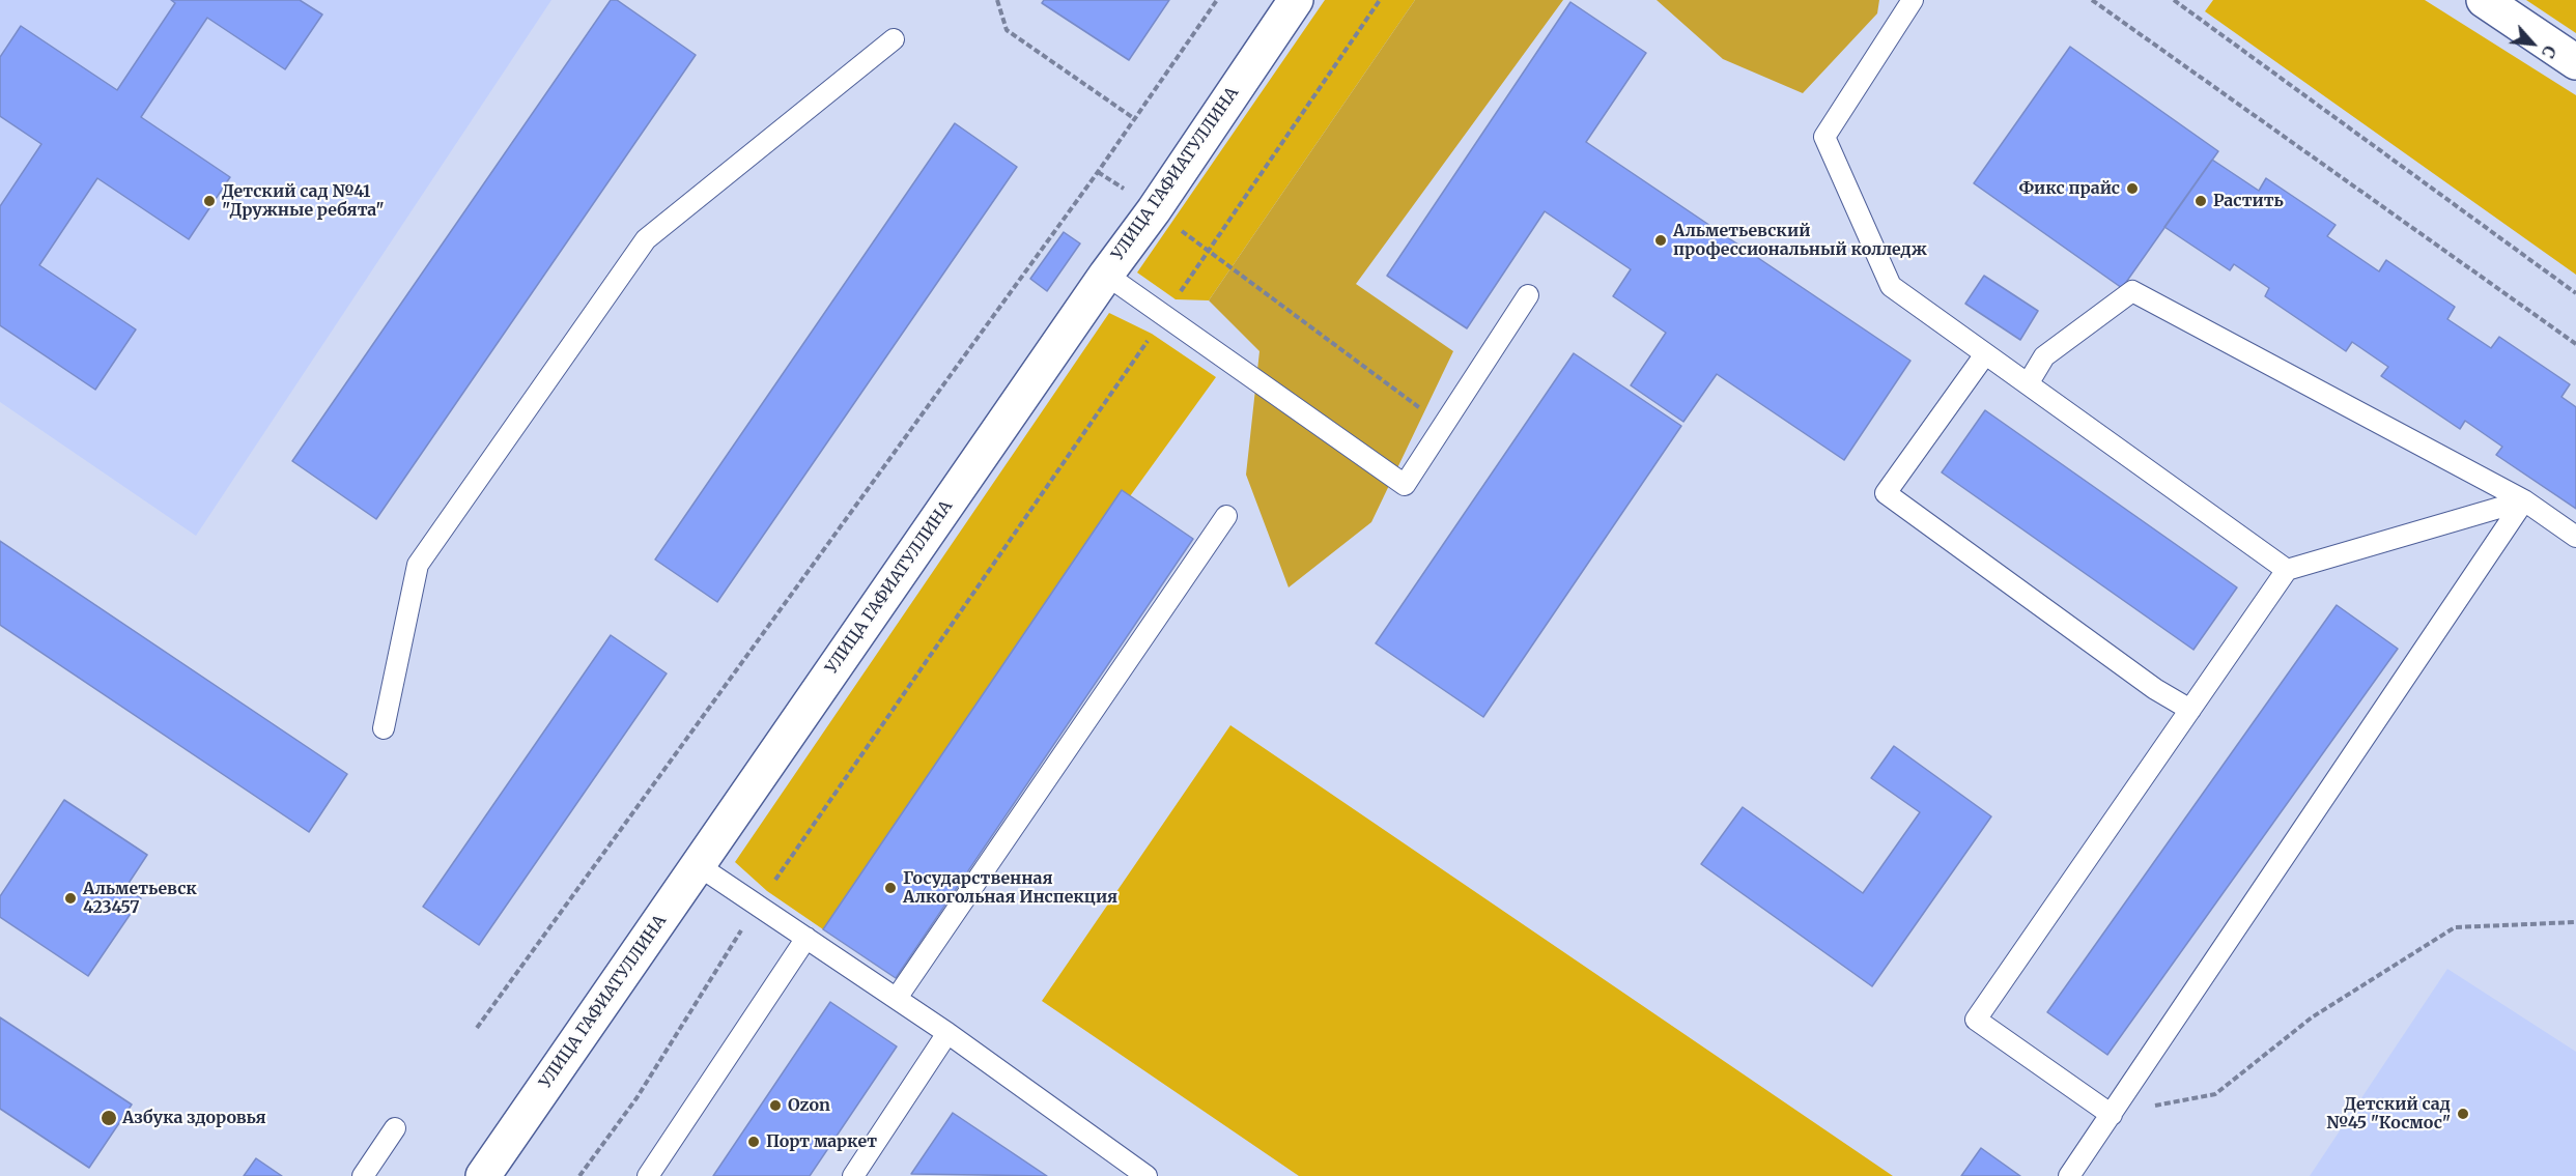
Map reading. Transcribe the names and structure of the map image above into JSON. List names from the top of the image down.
{
  "streets": {
    "street": ["УЛИЦА ГАФИАТУЛЛИНА"]
  },
  "places": [
    "Фикс прайс",
    "Детский сад №41 \"Дружные ребята\"",
    "Растить",
    "Альметьевский профессиональный колледж",
    "Государственная Алкогольная Инспекция",
    "Альметьевск 423457",
    "Ozon",
    "Детский сад №45 \"Космос\"",
    "Азбука здоровья",
    "Порт маркет"
  ],
  "north": "bottom right"
}
